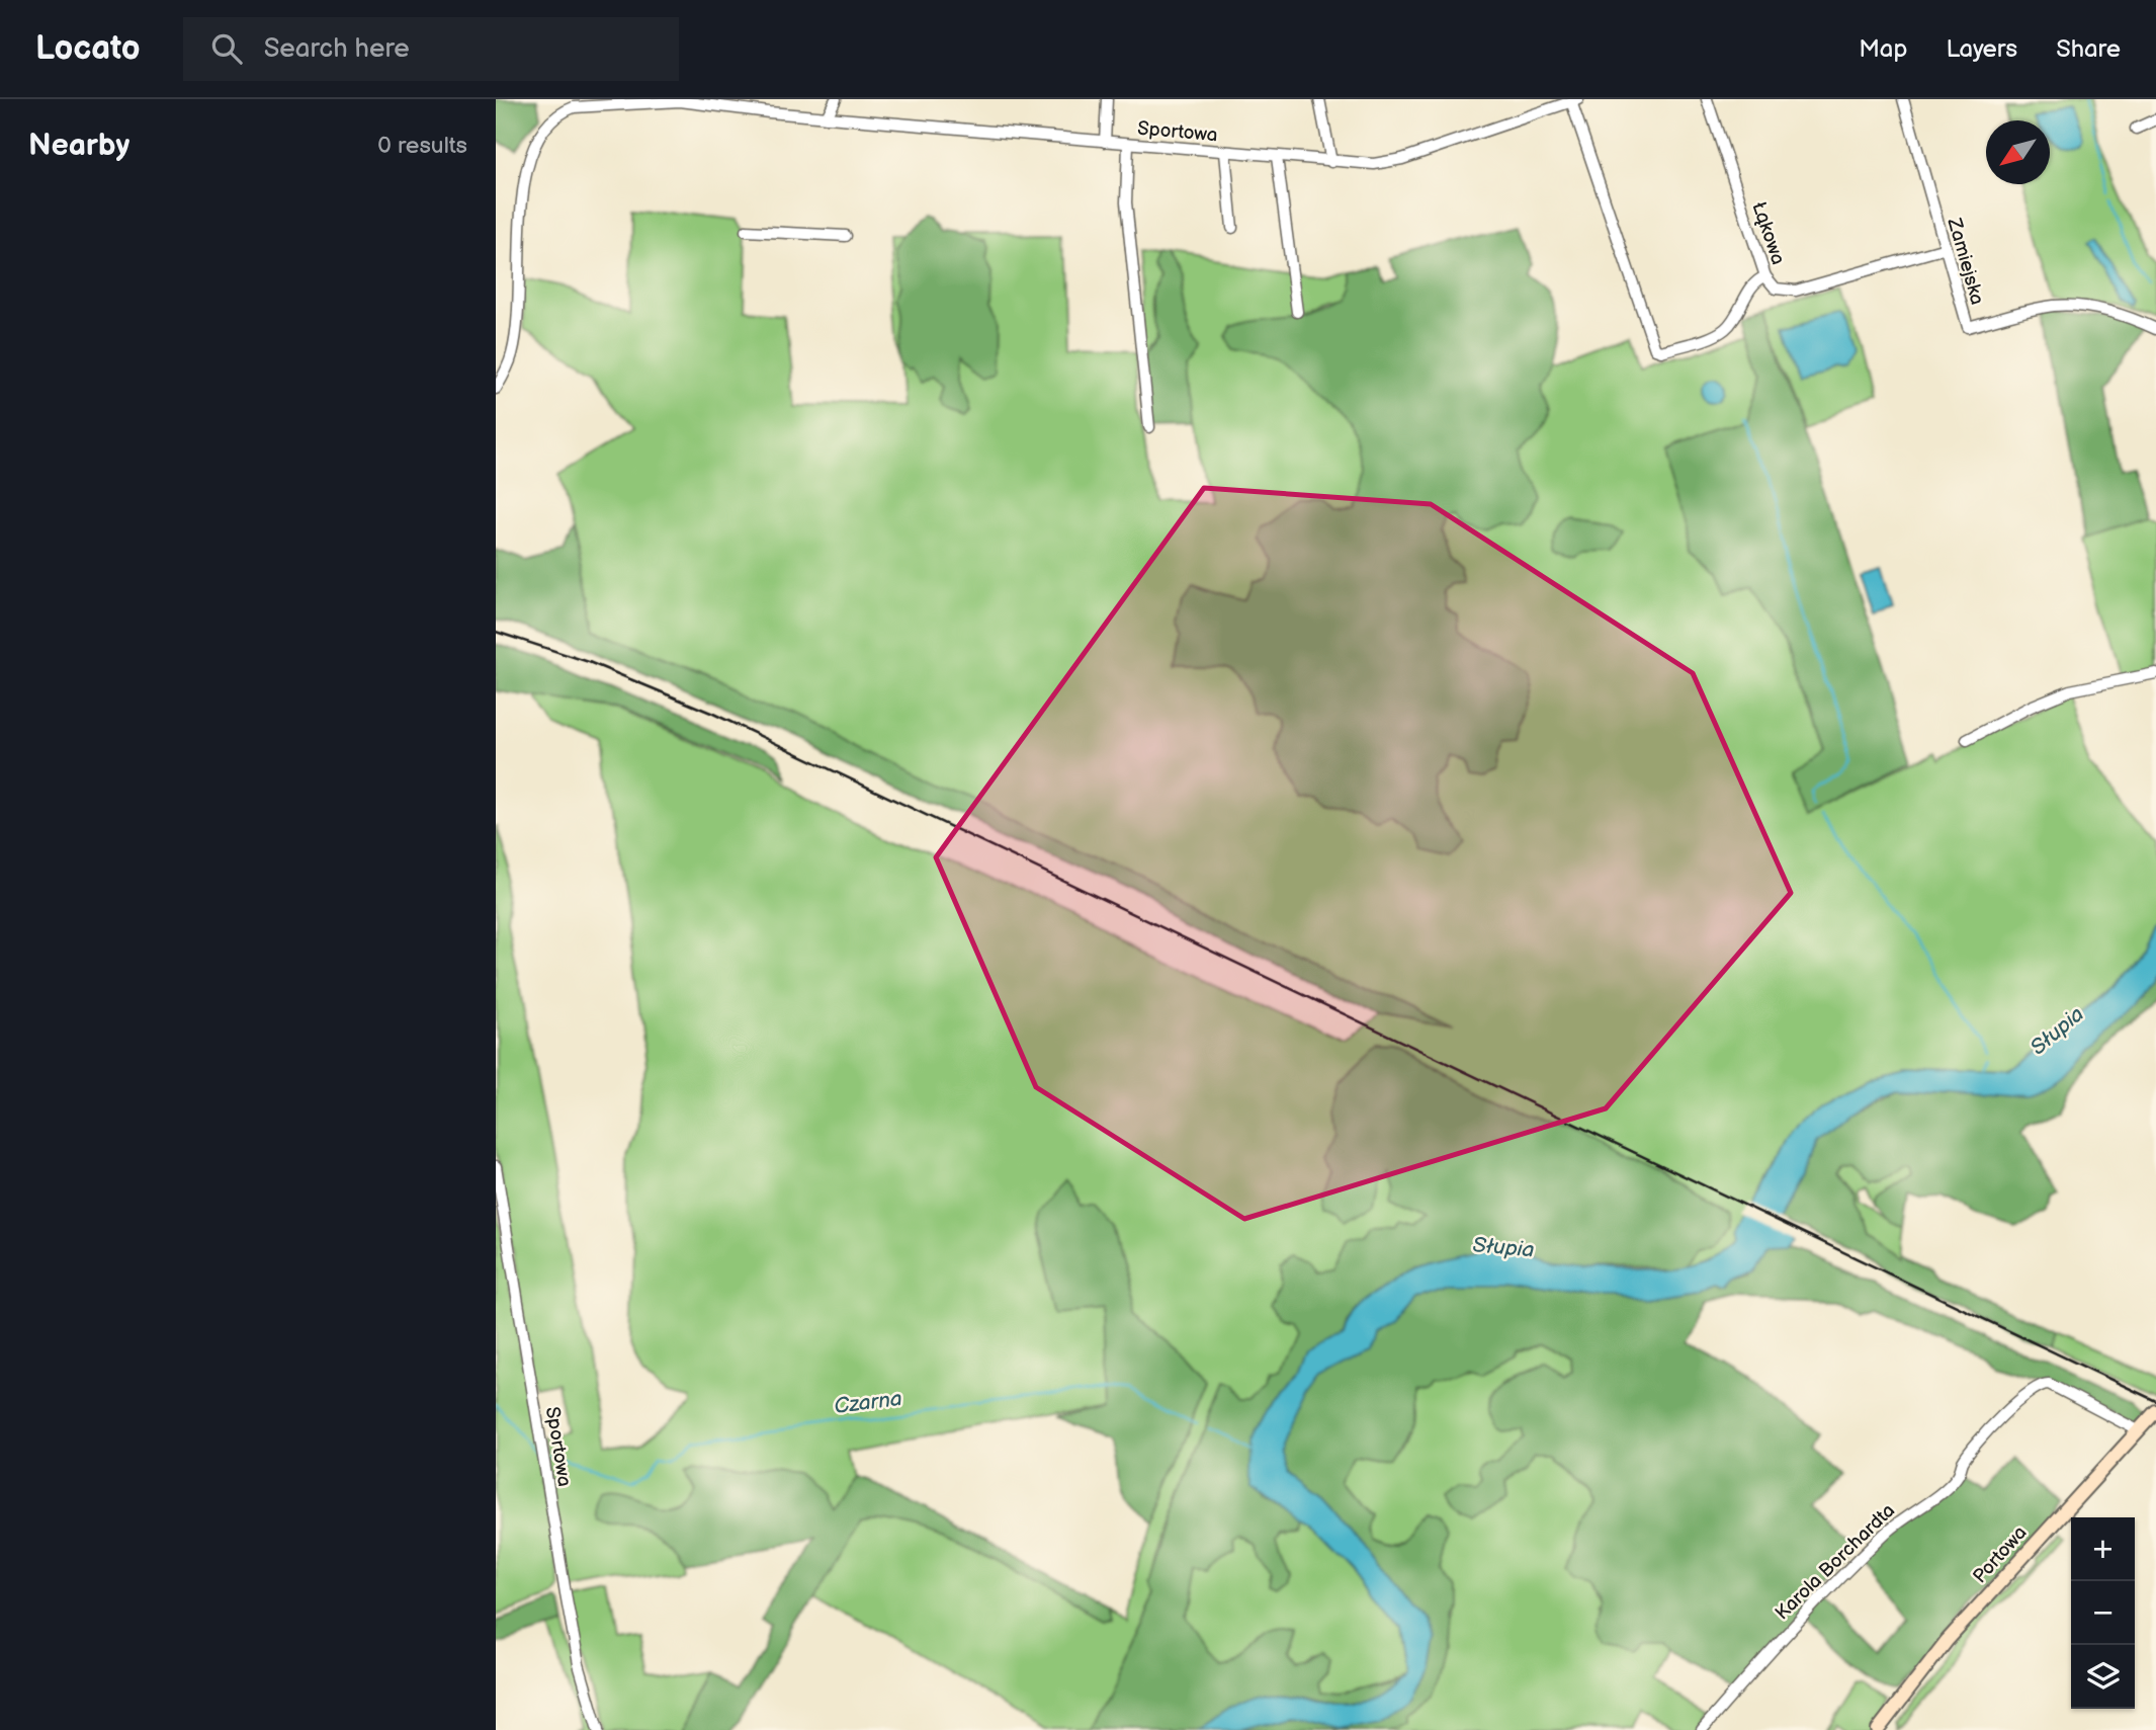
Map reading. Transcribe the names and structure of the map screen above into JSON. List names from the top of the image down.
{
  "streets": {
    "main road": ["Portowa"],
    "street": [
      "Sportowa",
      "Łąkowa",
      "Zamiejska",
      "Karola Borchardta"
    ]
  },
  "crossings": [
    ["Sportowa", "Łąkowa"],
    ["Łąkowa", "Zamiejska"],
    ["Portowa", "Karola Borchardta"]
  ],
  "water": ["Słupia", "Czarna"],
  "north": "bottom left",
  "page": {
    "header": "Locato",
    "search": "Search here",
    "nav": ["Map", "Layers", "Share"],
    "heading": ["Nearby", "0 results"],
    "map_buttons": ["+", "−"]
  }
}
